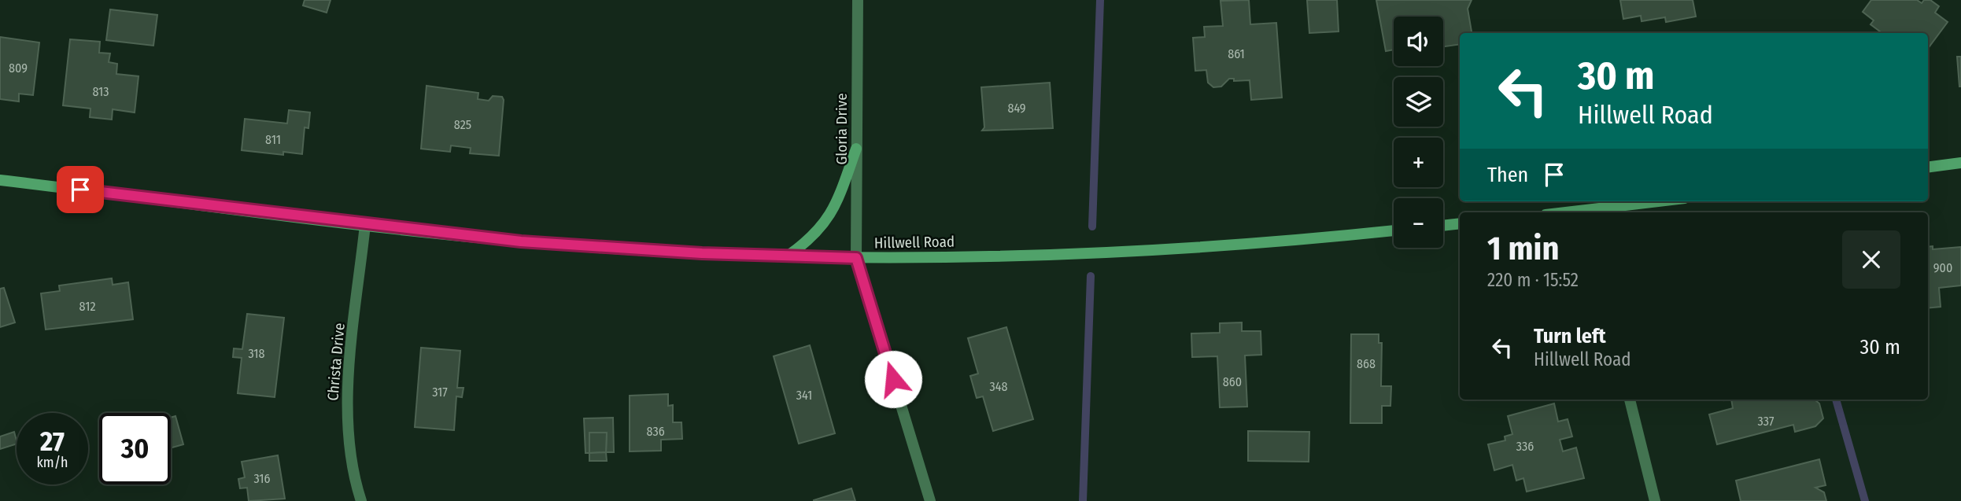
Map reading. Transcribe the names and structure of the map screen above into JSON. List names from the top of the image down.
{
  "streets": {
    "street": ["Gloria Drive", "Hillwell Road", "Christa Drive"]
  },
  "crossings": [
    ["Gloria Drive", "Hillwell Road"],
    ["Hillwell Road", "Christa Drive"]
  ],
  "house_numbers": [
    "861",
    "809",
    "813",
    "849",
    "825",
    "811",
    "900",
    "812",
    "318",
    "868",
    "860",
    "348",
    "317",
    "341",
    "337",
    "836",
    "336",
    "316"
  ],
  "page": {
    "map_buttons": ["+", "−"],
    "turn": ["30 m", "Hillwell Road"],
    "then": "Then",
    "heading": ["1 min", "220 m · 15:52"],
    "list": [
      {
        "name": "Turn left",
        "note": "Hillwell Road",
        "value": "30 m"
      }
    ],
    "speed": "27 km/h",
    "limit": "30"
  }
}
